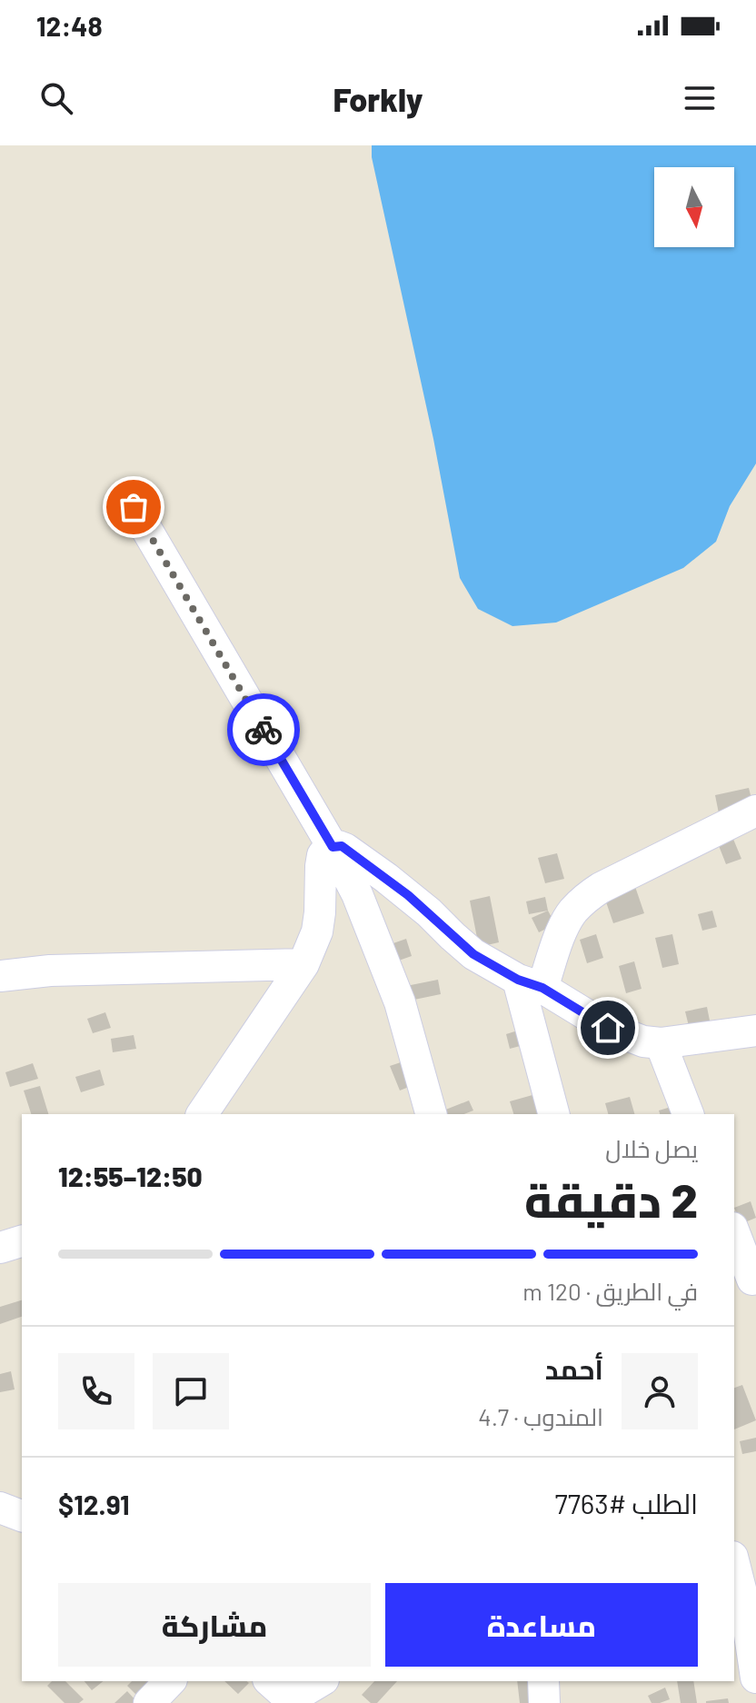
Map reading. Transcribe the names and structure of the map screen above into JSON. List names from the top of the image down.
{
  "north": "bottom",
  "page": {
    "status": "12:48",
    "header": "Forkly",
    "heading": ["2 دقيقة", "يصل خلال", "12:50–12:55"],
    "panel": [
      "أحمد",
      "المندوب · 4.7",
      "الطلب #7763",
      "$12.91"
    ],
    "bar": "في الطريق · 120 m",
    "buttons": ["مساعدة", "مشاركة"]
  }
}
